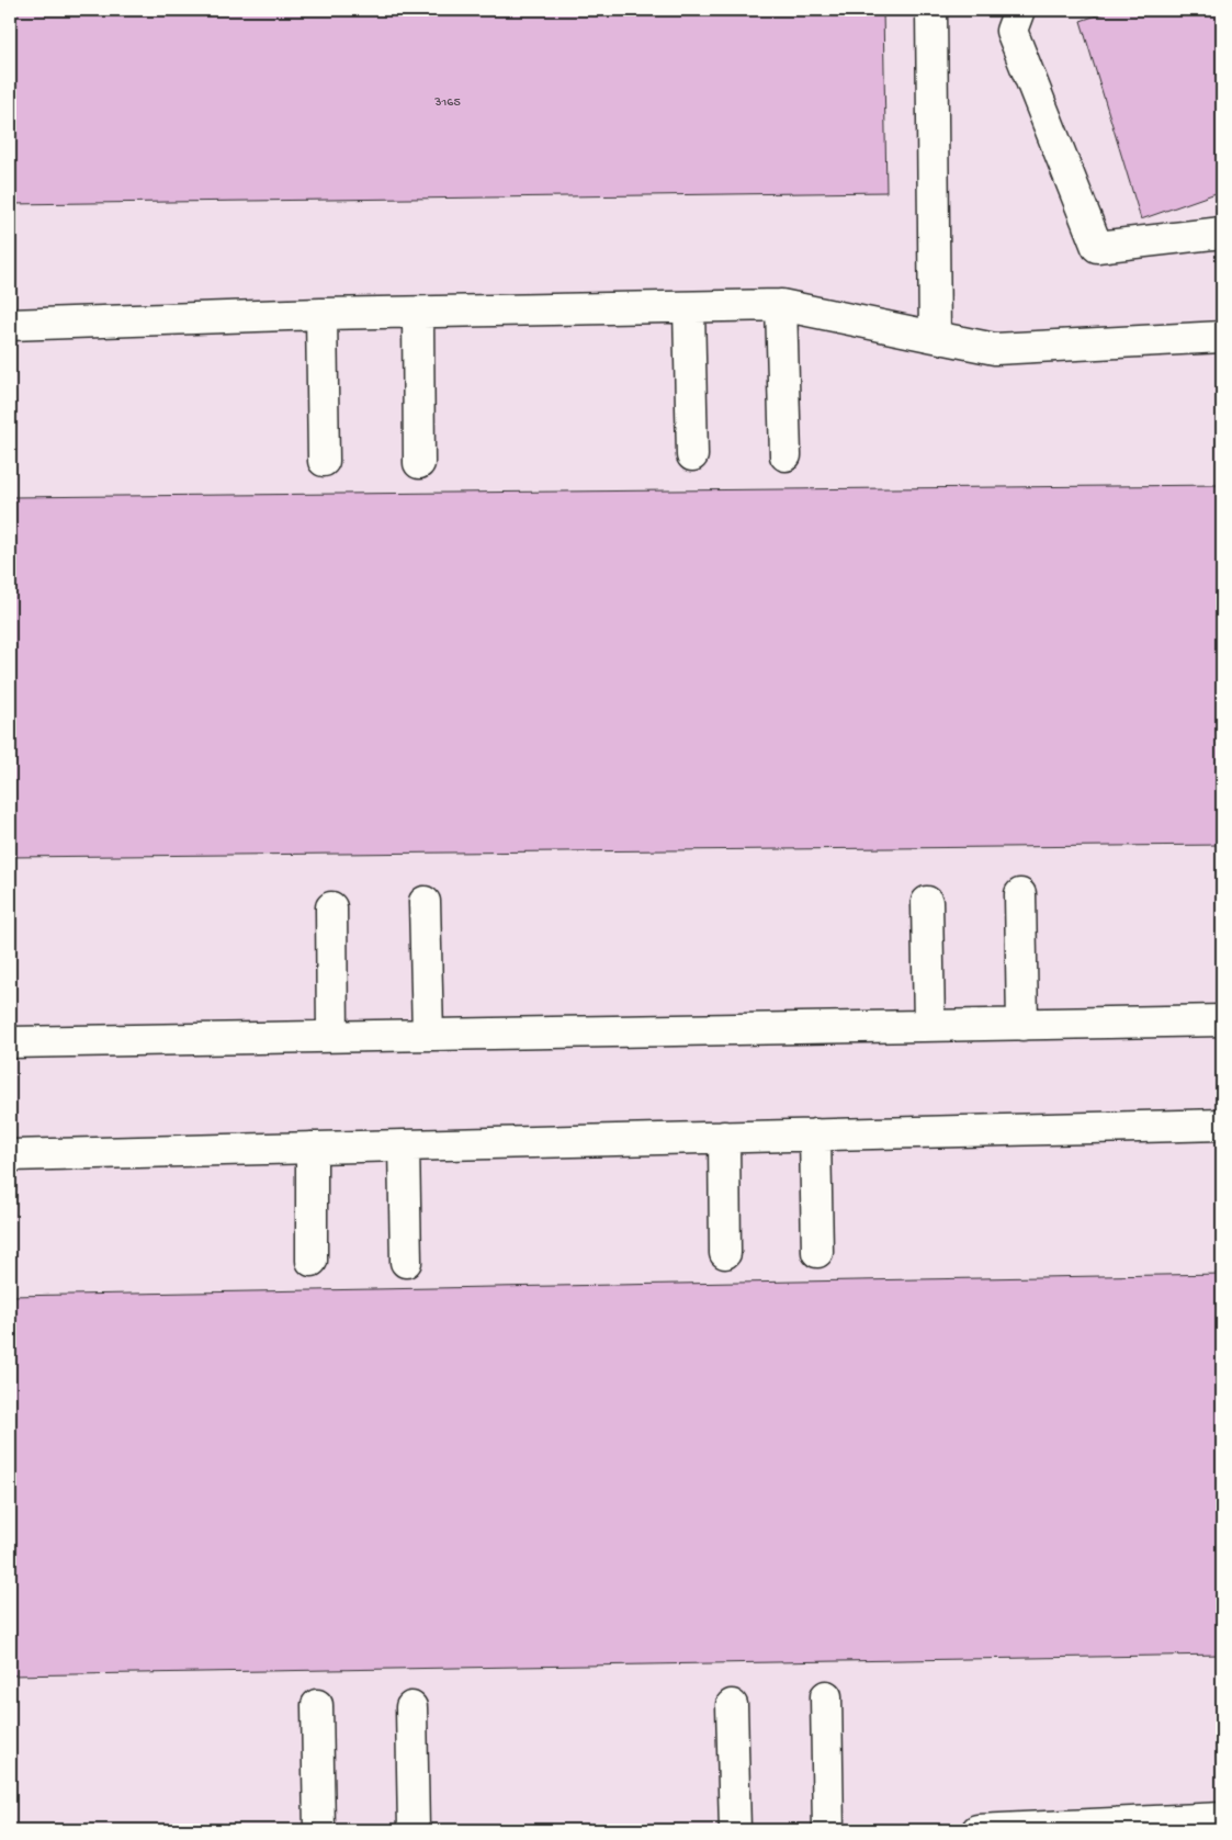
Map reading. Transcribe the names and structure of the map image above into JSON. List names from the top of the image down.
{
  "house_numbers": ["3165"]
}
